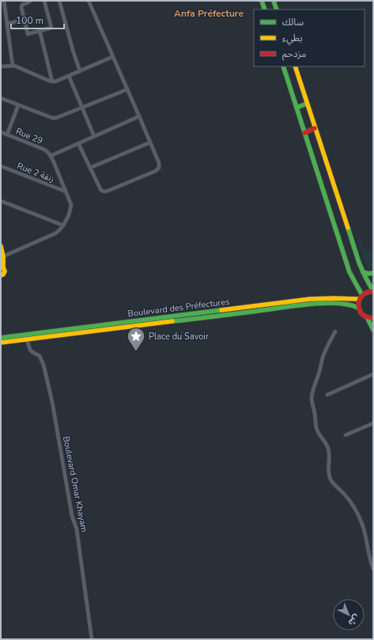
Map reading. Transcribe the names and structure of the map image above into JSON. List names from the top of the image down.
{
  "streets": {
    "street": [
      "Rue 29",
      "Rue 2 زنقة",
      "Boulevard des Préfectures",
      "Boulevard Omar Khayam"
    ]
  },
  "crossings": [
    ["Boulevard des Préfectures", "Boulevard Omar Khayam"]
  ],
  "districts": ["Anfa Préfecture"],
  "places": {
    "place": ["Place du Savoir"]
  },
  "legend": ["سالك", "بطيء", "مزدحم"],
  "scale_bar": "100 m",
  "north": "bottom right"
}
